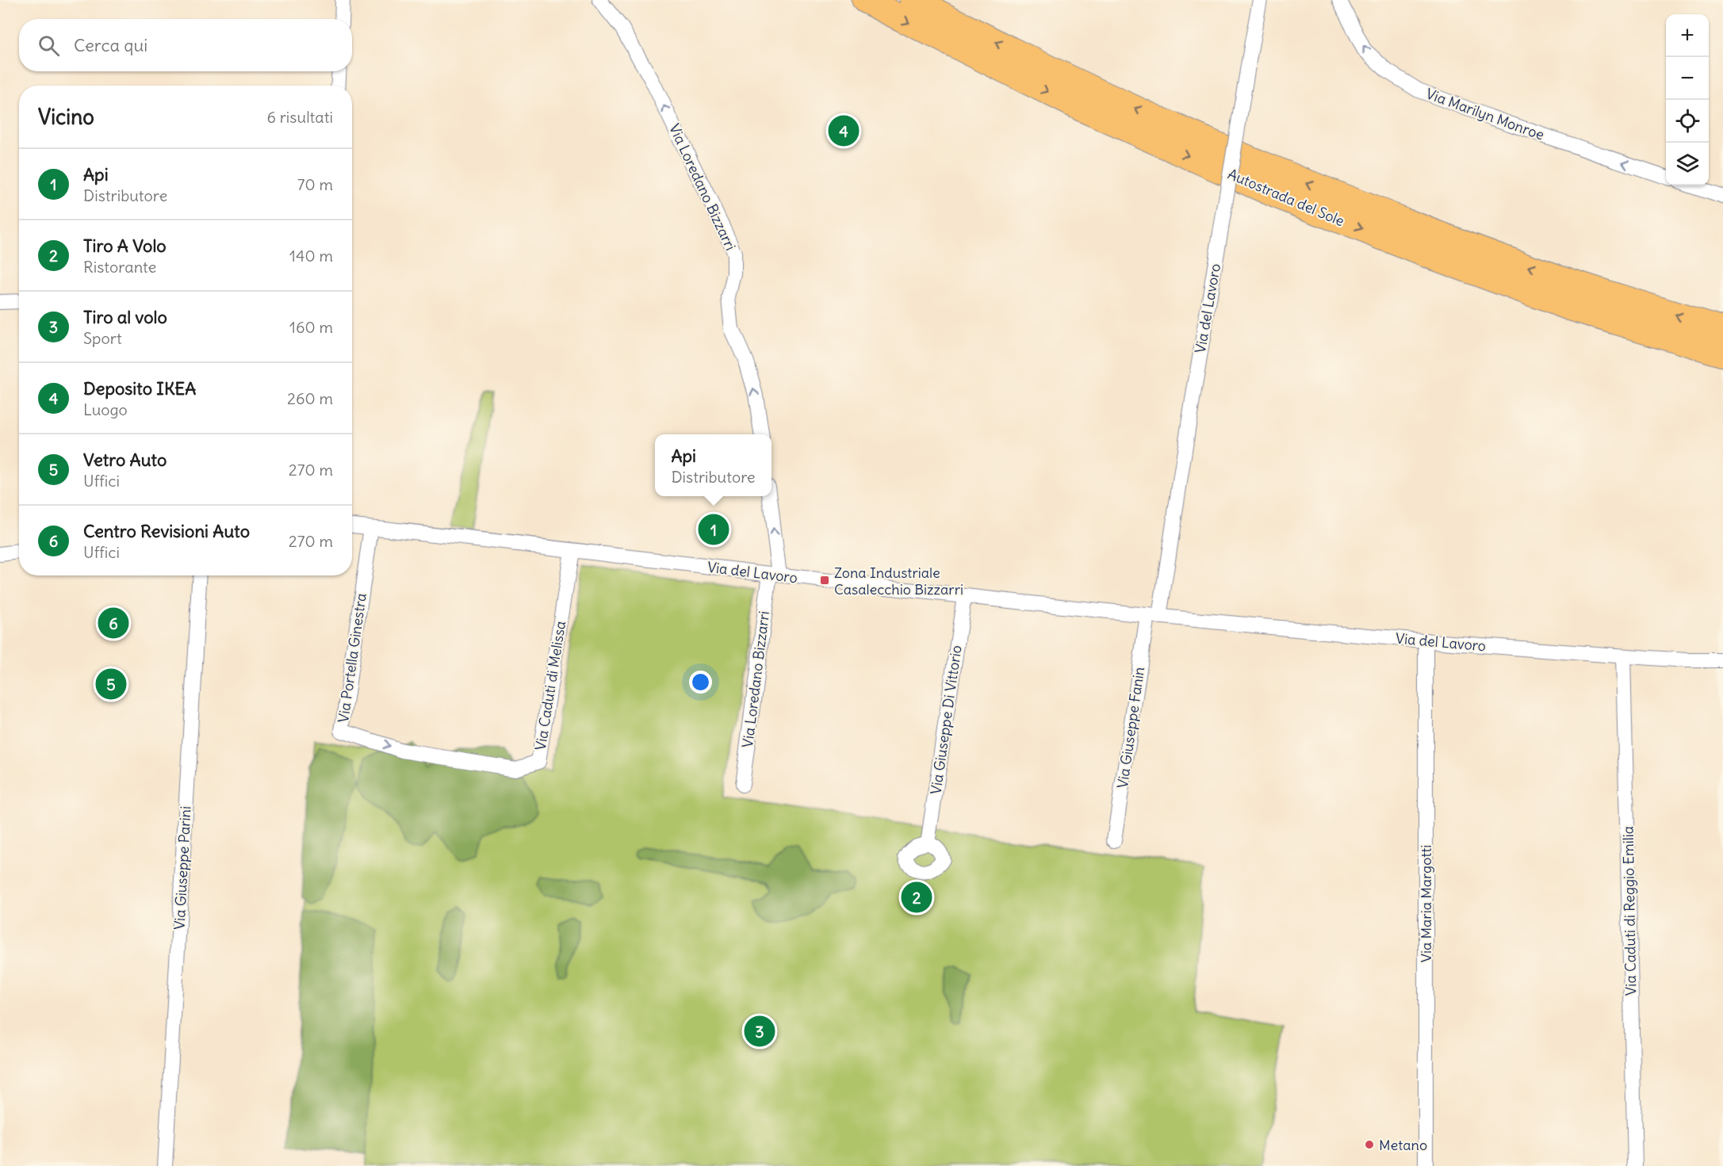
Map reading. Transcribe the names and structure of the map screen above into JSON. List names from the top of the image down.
{
  "streets": {
    "highway": ["Autostrada del Sole"],
    "street": [
      "Via Marilyn Monroe",
      "Via Loredano Bizzarri",
      "Via del Lavoro",
      "Via Portella Ginestra",
      "Via Caduti di Melissa",
      "Via Giuseppe Di Vittorio",
      "Via Giuseppe Fanin",
      "Via Giuseppe Parini",
      "Via Maria Margotti",
      "Via Caduti di Reggio Emilia"
    ]
  },
  "crossings": [
    ["Via Loredano Bizzarri", "Via del Lavoro"],
    ["Via del Lavoro", "Via Portella Ginestra"],
    ["Via del Lavoro", "Via Caduti di Melissa"],
    ["Via del Lavoro", "Via Giuseppe Di Vittorio"],
    ["Via del Lavoro", "Via Giuseppe Fanin"],
    ["Via del Lavoro", "Via Maria Margotti"],
    ["Via del Lavoro", "Via Caduti di Reggio Emilia"],
    ["Via Portella Ginestra", "Via Caduti di Melissa"]
  ],
  "one_way": ["Via Marilyn Monroe", "Via Loredano Bizzarri"],
  "places": {
    "transit": ["Zona Industriale Casalecchio Bizzarri"],
    "other": ["Metano"]
  },
  "page": {
    "map_buttons": ["+", "−"],
    "search": "Cerca qui",
    "heading": ["Vicino", "6 risultati"],
    "pins": [
      "4",
      "1",
      "6",
      "5",
      "2",
      "3"
    ],
    "list": [
      {
        "mark": "1",
        "name": "Api",
        "note": "Distributore",
        "value": "70 m"
      },
      {
        "mark": "2",
        "name": "Tiro A Volo",
        "note": "Ristorante",
        "value": "140 m"
      },
      {
        "mark": "3",
        "name": "Tiro al volo",
        "note": "Sport",
        "value": "160 m"
      },
      {
        "mark": "4",
        "name": "Deposito IKEA",
        "note": "Luogo",
        "value": "260 m"
      },
      {
        "mark": "5",
        "name": "Vetro Auto",
        "note": "Uffici",
        "value": "270 m"
      },
      {
        "mark": "6",
        "name": "Centro Revisioni Auto",
        "note": "Uffici",
        "value": "270 m"
      }
    ],
    "popup": ["Api", "Distributore"]
  }
}
